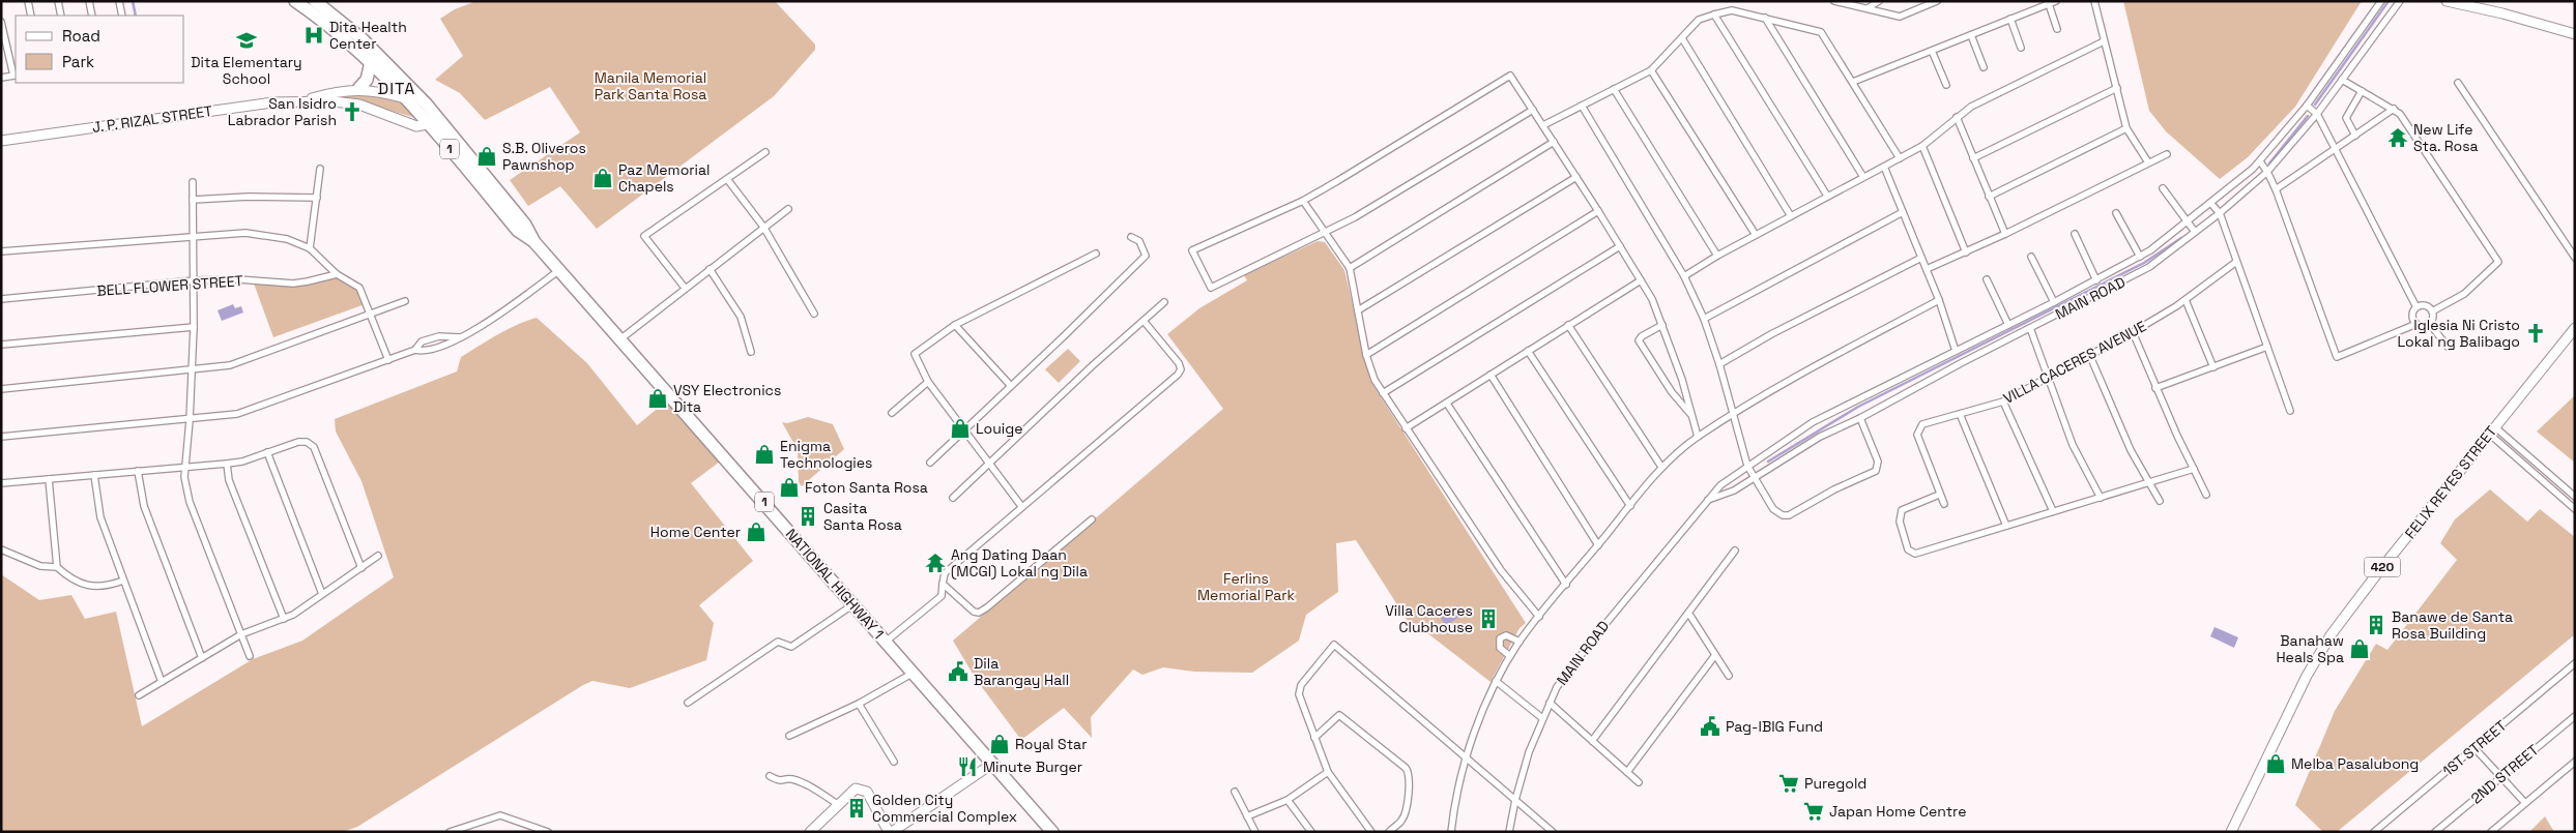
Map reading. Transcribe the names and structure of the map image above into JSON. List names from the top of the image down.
{
  "streets": {
    "highway": ["1", "NATIONAL HIGHWAY 1"],
    "main road": ["J. P. RIZAL STREET", "FELIX REYES STREET", "420"],
    "street": [
      "BELL FLOWER STREET",
      "MAIN ROAD",
      "VILLA CACERES AVENUE",
      "1ST STREET",
      "2ND STREET"
    ]
  },
  "crossings": [
    ["J. P. RIZAL STREET", "NATIONAL HIGHWAY 1"]
  ],
  "districts": ["DITA"],
  "parks": ["Manila Memorial Park Santa Rosa", "Ferlins Memorial Park"],
  "places": {
    "hospital": ["Dita Health Center"],
    "school or university": ["Dita Elementary School"],
    "church": ["San Isidro Labrador Parish", "Iglesia Ni Cristo Lokal ng Balibago"],
    "temple": ["New Life Sta. Rosa", "Ang Dating Daan (MCGI) Lokal ng Dila"],
    "shop": [
      "S.B. Oliveros Pawnshop",
      "Paz Memorial Chapels",
      "VSY Electronics Dita",
      "Louige",
      "Enigma Technologies",
      "Foton Santa Rosa",
      "Home Center",
      "Banahaw Heals Spa",
      "Royal Star",
      "Melba Pasalubong"
    ],
    "building": [
      "Casita Santa Rosa",
      "Villa Caceres Clubhouse",
      "Banawe de Santa Rosa Building",
      "Golden City Commercial Complex"
    ],
    "public building": ["Dila Barangay Hall", "Pag-IBIG Fund"],
    "restaurant": ["Minute Burger"],
    "supermarket": ["Puregold", "Japan Home Centre"]
  },
  "legend": ["Road", "Park"]
}
